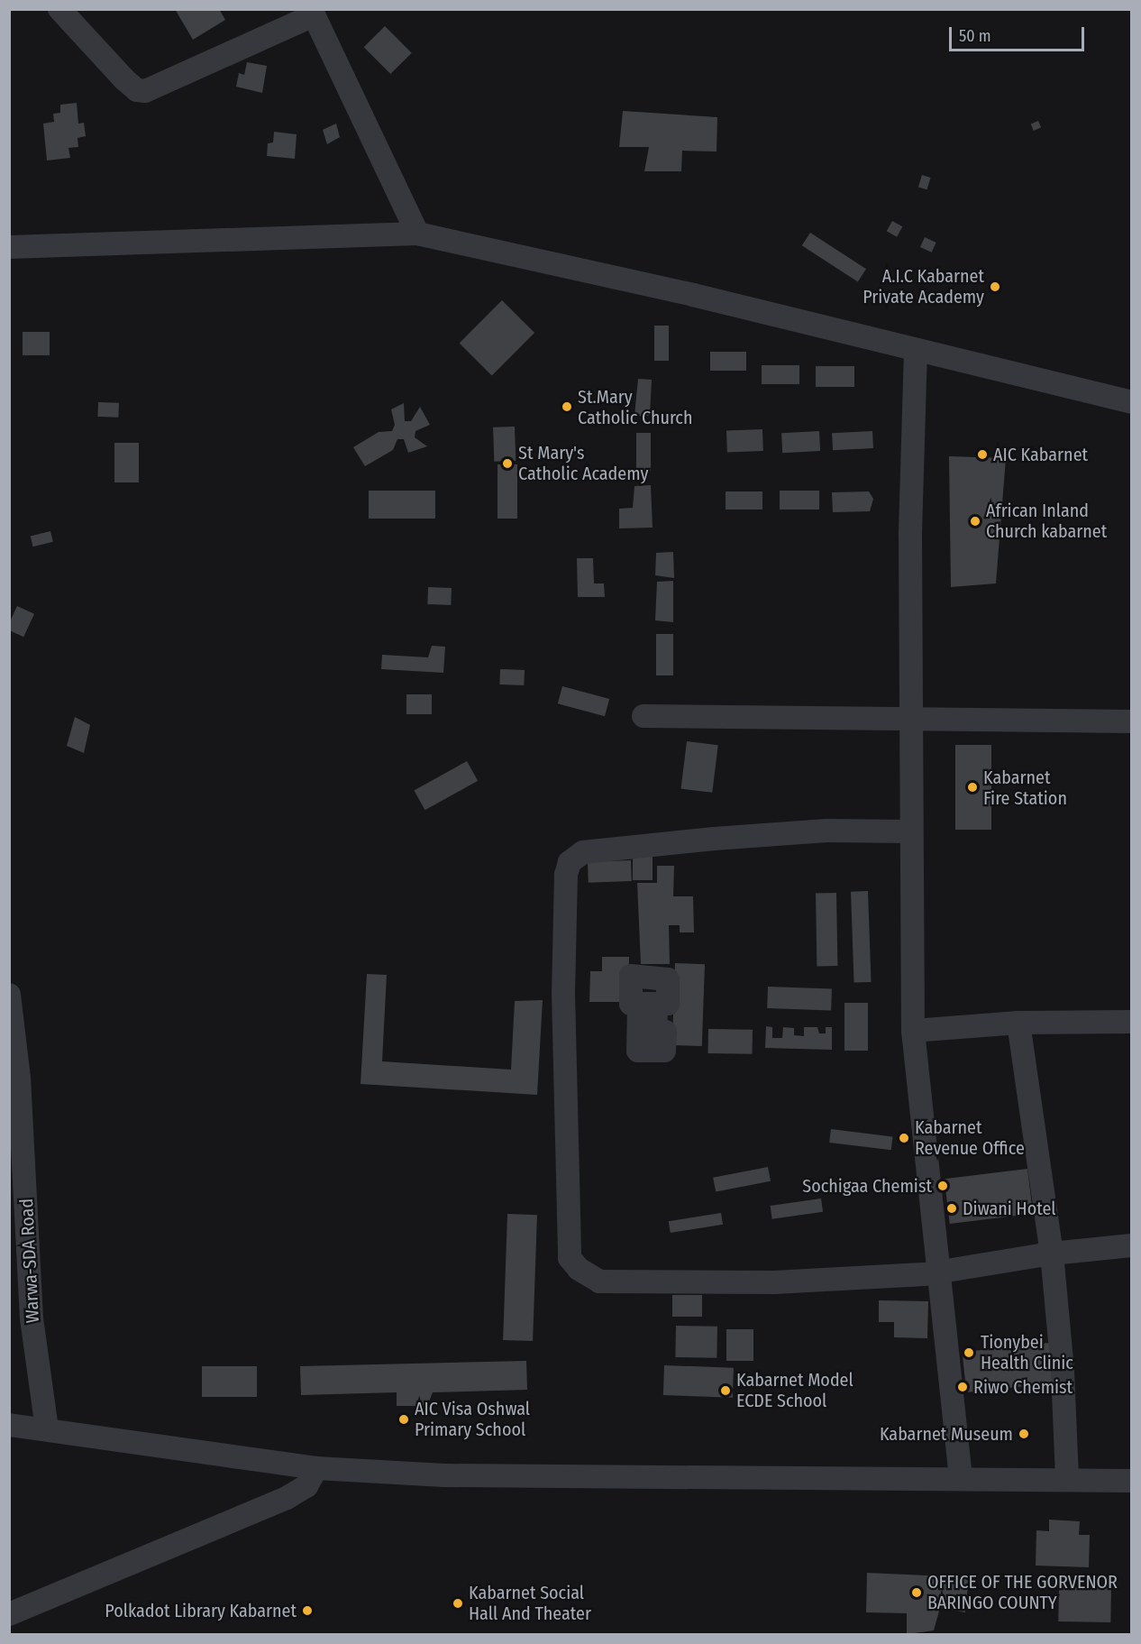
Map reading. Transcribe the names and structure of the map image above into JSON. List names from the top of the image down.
{
  "streets": {
    "street": ["Warwa-SDA Road"]
  },
  "places": [
    "A.I.C Kabarnet Private Academy",
    "St.Mary Catholic Church",
    "AIC Kabarnet",
    "St Mary's Catholic Academy",
    "African Inland Church kabarnet",
    "Kabarnet Fire Station",
    "Kabarnet Revenue Office",
    "Sochigaa Chemist",
    "Diwani Hotel",
    "Tionybei Health Clinic",
    "Riwo Chemist",
    "Kabarnet Model ECDE School",
    "AIC Visa Oshwal Primary School",
    "Kabarnet Museum",
    "OFFICE OF THE GORVENOR BARINGO COUNTY",
    "Kabarnet Social Hall And Theater",
    "Polkadot Library Kabarnet"
  ],
  "scale_bar": "50 m"
}
